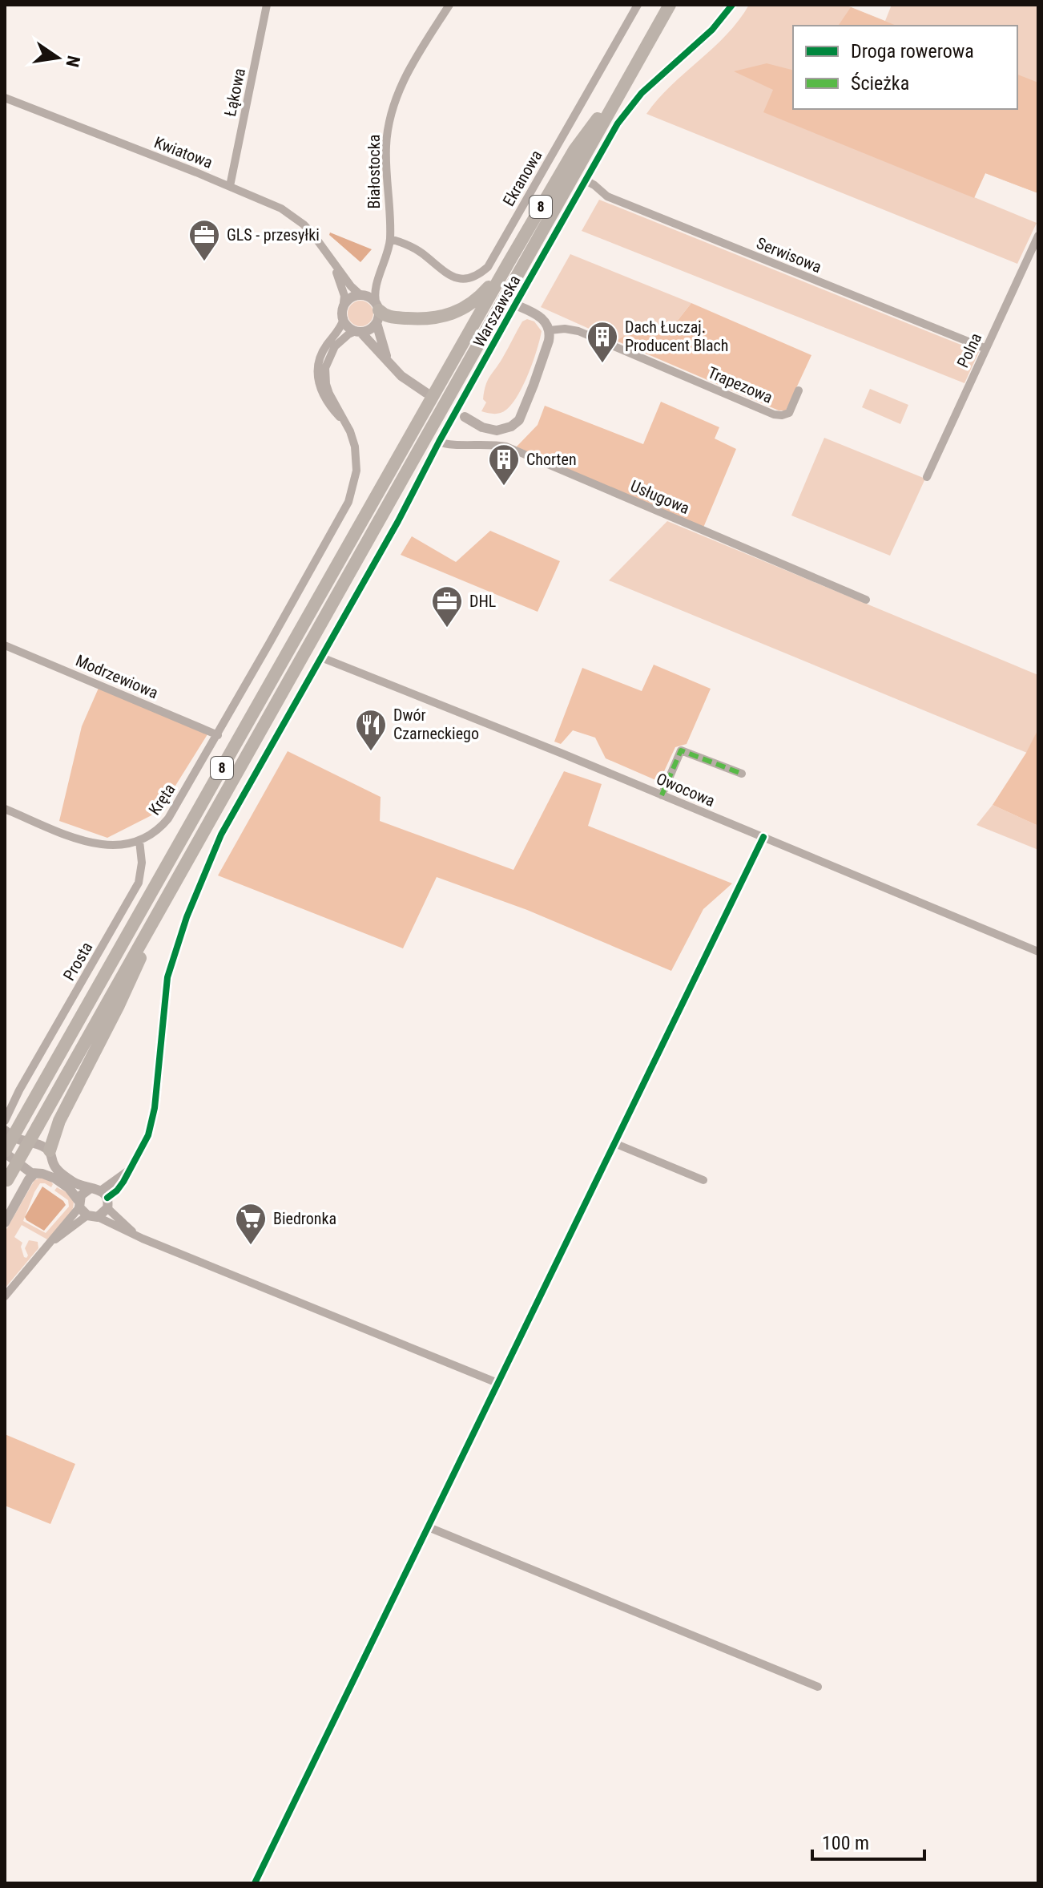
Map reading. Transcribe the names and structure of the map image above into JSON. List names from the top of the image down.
{
  "streets": {
    "highway": ["8"],
    "street": [
      "Łąkowa",
      "Kwiatowa",
      "Białostocka",
      "Ekranowa",
      "Serwisowa",
      "Warszawska",
      "Polna",
      "Trapezowa",
      "Usługowa",
      "Modrzewiowa",
      "Owocowa",
      "Kręta",
      "Prosta"
    ]
  },
  "crossings": [
    ["Łąkowa", "Kwiatowa"],
    ["Kwiatowa", "Białostocka"],
    ["Białostocka", "Ekranowa"],
    ["Serwisowa", "Warszawska"],
    ["Serwisowa", "Polna"],
    ["Warszawska", "Usługowa"],
    ["Warszawska", "Owocowa"],
    ["Modrzewiowa", "Kręta"],
    ["Kręta", "Prosta"]
  ],
  "places": {
    "office": ["GLS - przesyłki", "DHL"],
    "building": ["Dach Łuczaj. Producent Blach", "Chorten"],
    "restaurant": ["Dwór Czarneckiego"],
    "supermarket": ["Biedronka"]
  },
  "legend": ["Droga rowerowa", "Ścieżka"],
  "scale_bar": "100 m",
  "north": "right"
}
